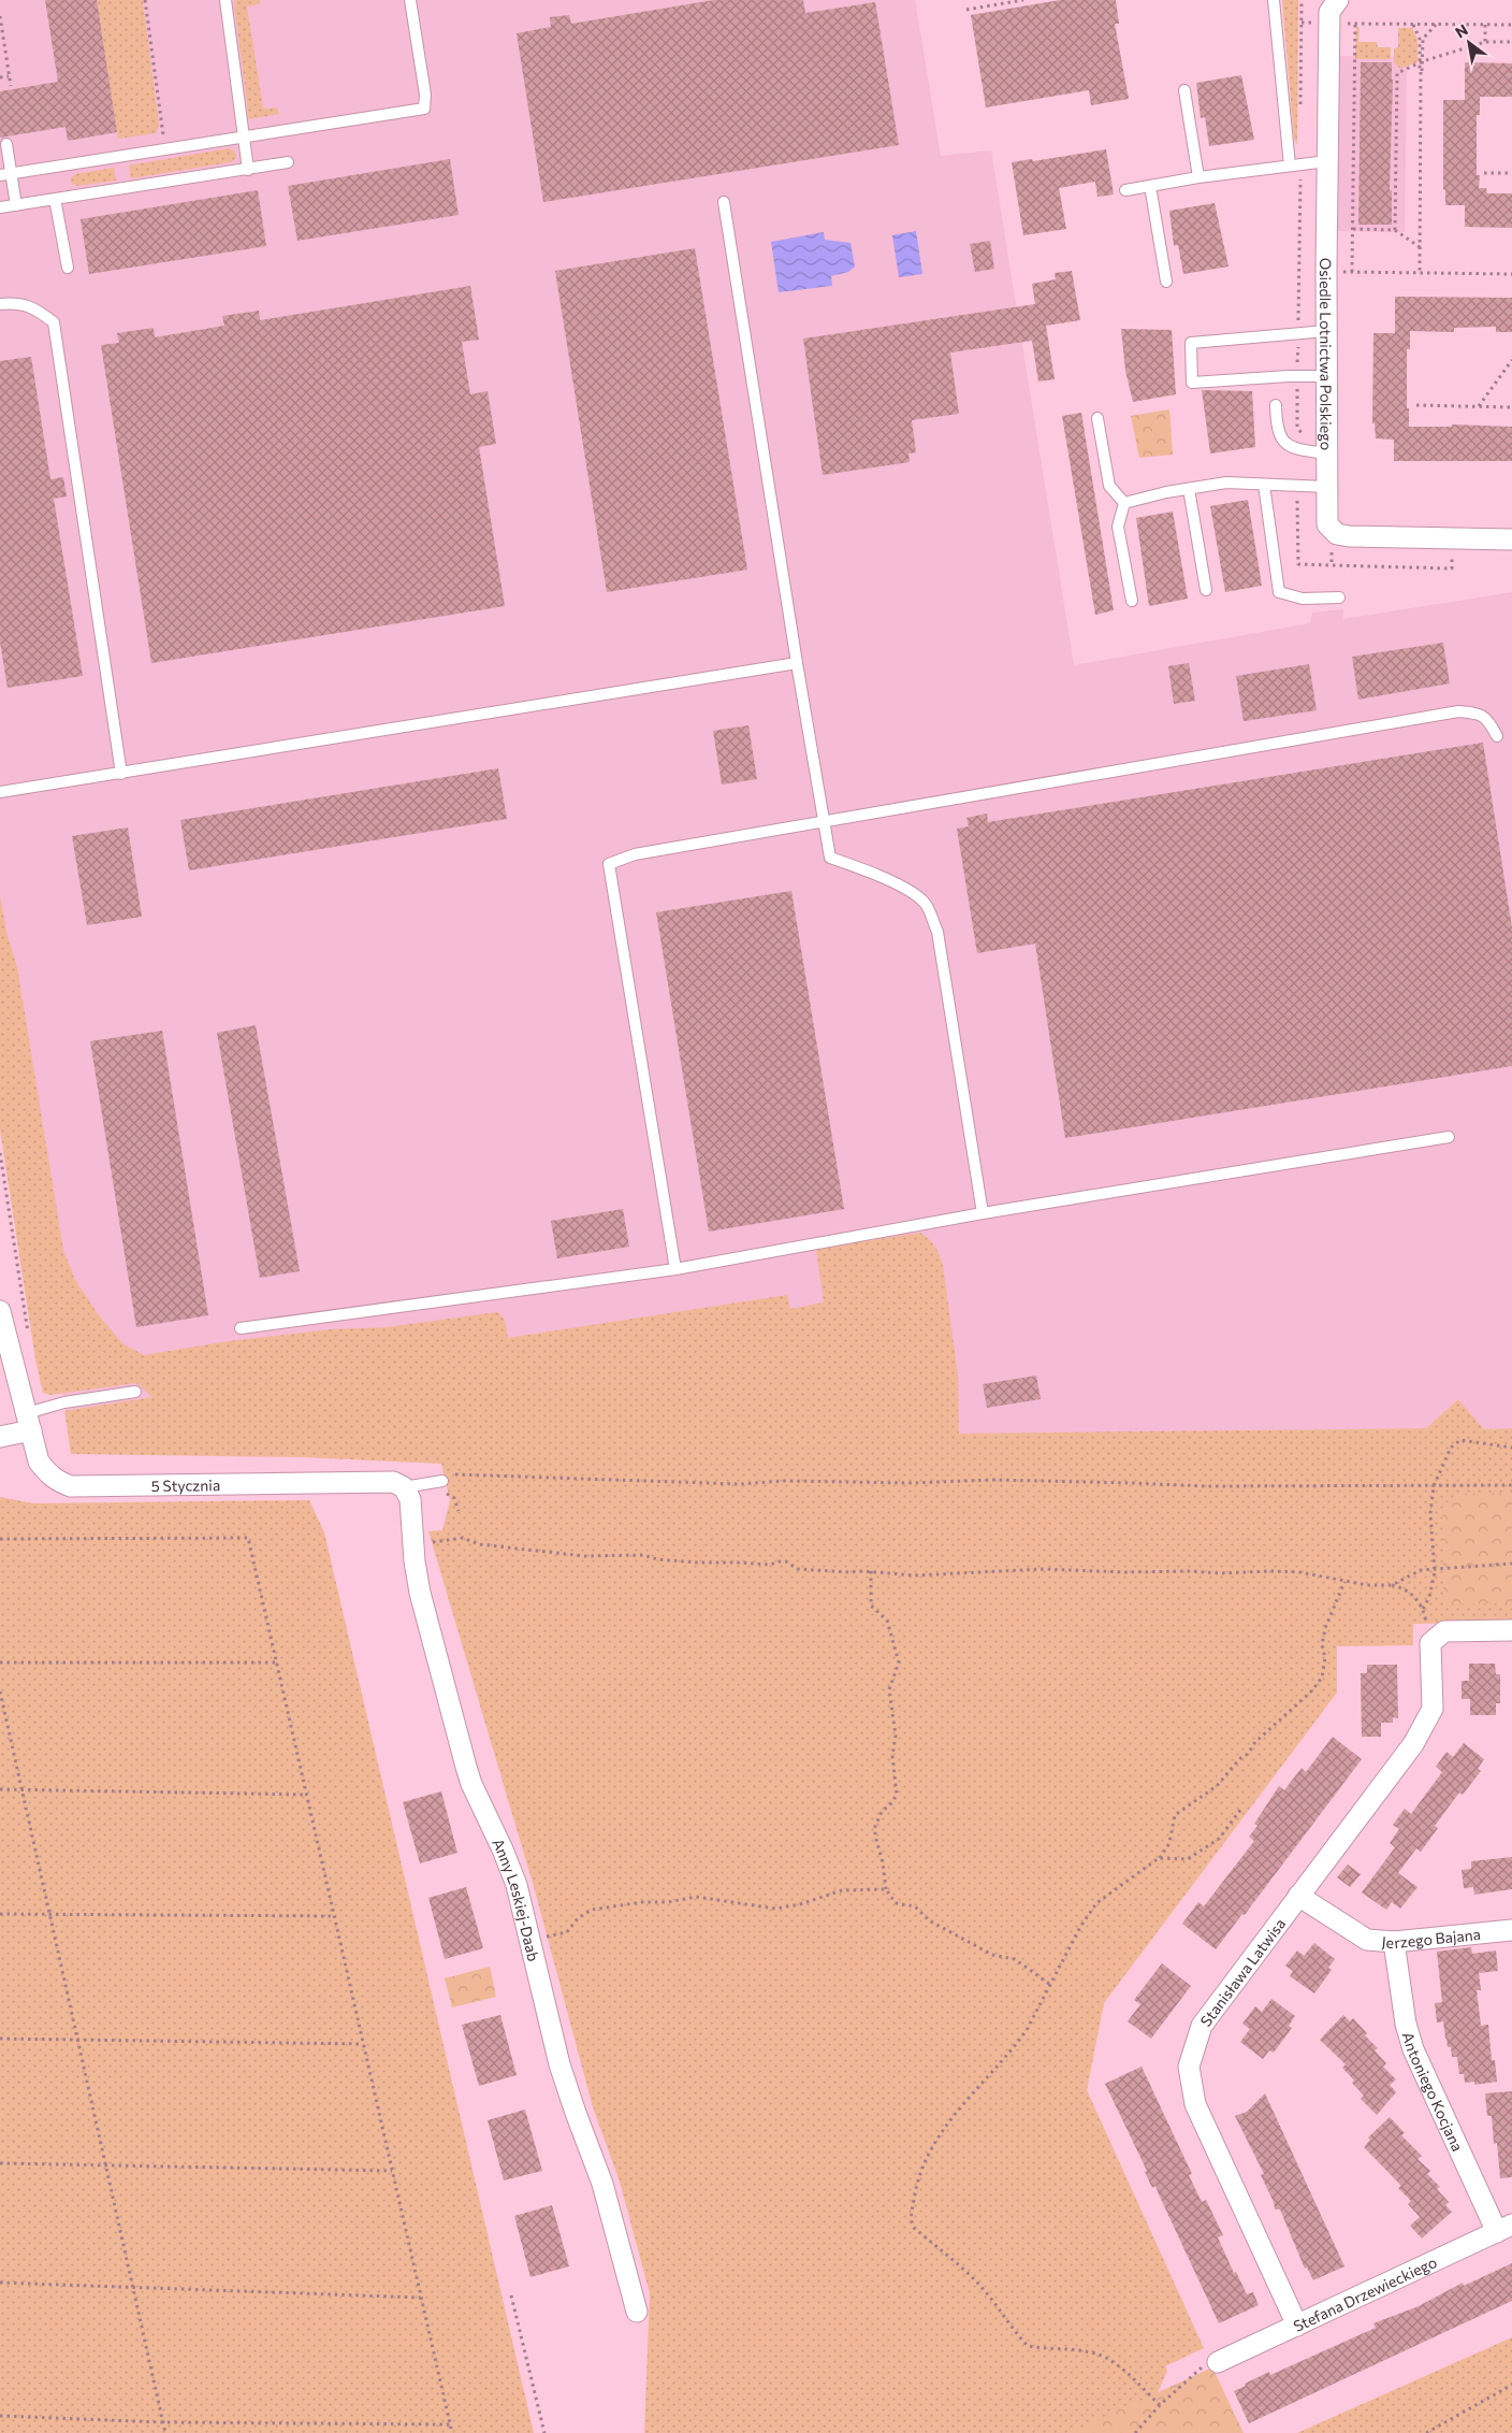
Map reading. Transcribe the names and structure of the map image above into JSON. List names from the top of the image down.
{
  "streets": {
    "street": [
      "Osiedle Lotnictwa Polskiego",
      "5 Stycznia",
      "Anny Leskiej-Daab",
      "Jerzego Bajana",
      "Stanisława Latwisa",
      "Antoniego Kocjana",
      "Stefana Drzewieckiego"
    ]
  },
  "crossings": [
    ["5 Stycznia", "Anny Leskiej-Daab"],
    ["Jerzego Bajana", "Stanisława Latwisa"],
    ["Jerzego Bajana", "Antoniego Kocjana"],
    ["Stanisława Latwisa", "Stefana Drzewieckiego"],
    ["Antoniego Kocjana", "Stefana Drzewieckiego"]
  ],
  "north": "top left"
}
